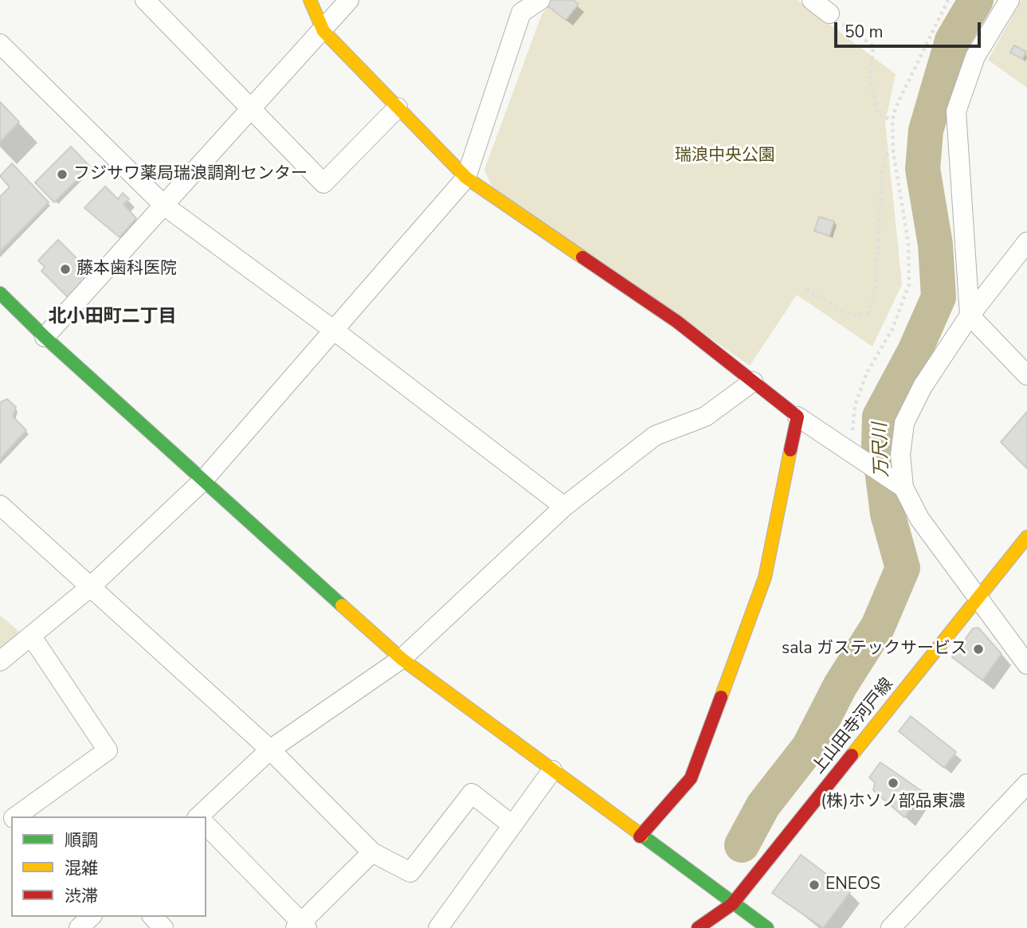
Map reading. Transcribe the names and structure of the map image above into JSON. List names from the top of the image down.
{
  "streets": {
    "street": ["上山田寺河戸線"]
  },
  "districts": ["北小田町二丁目"],
  "water": ["万尺川"],
  "parks": ["瑞浪中央公園"],
  "places": [
    "フジサワ薬局瑞浪調剤センター",
    "藤本歯科医院",
    "sala ガステックサービス",
    "(株)ホソノ部品東濃",
    "ENEOS"
  ],
  "legend": ["順調", "混雑", "渋滞"],
  "scale_bar": "50 m"
}
